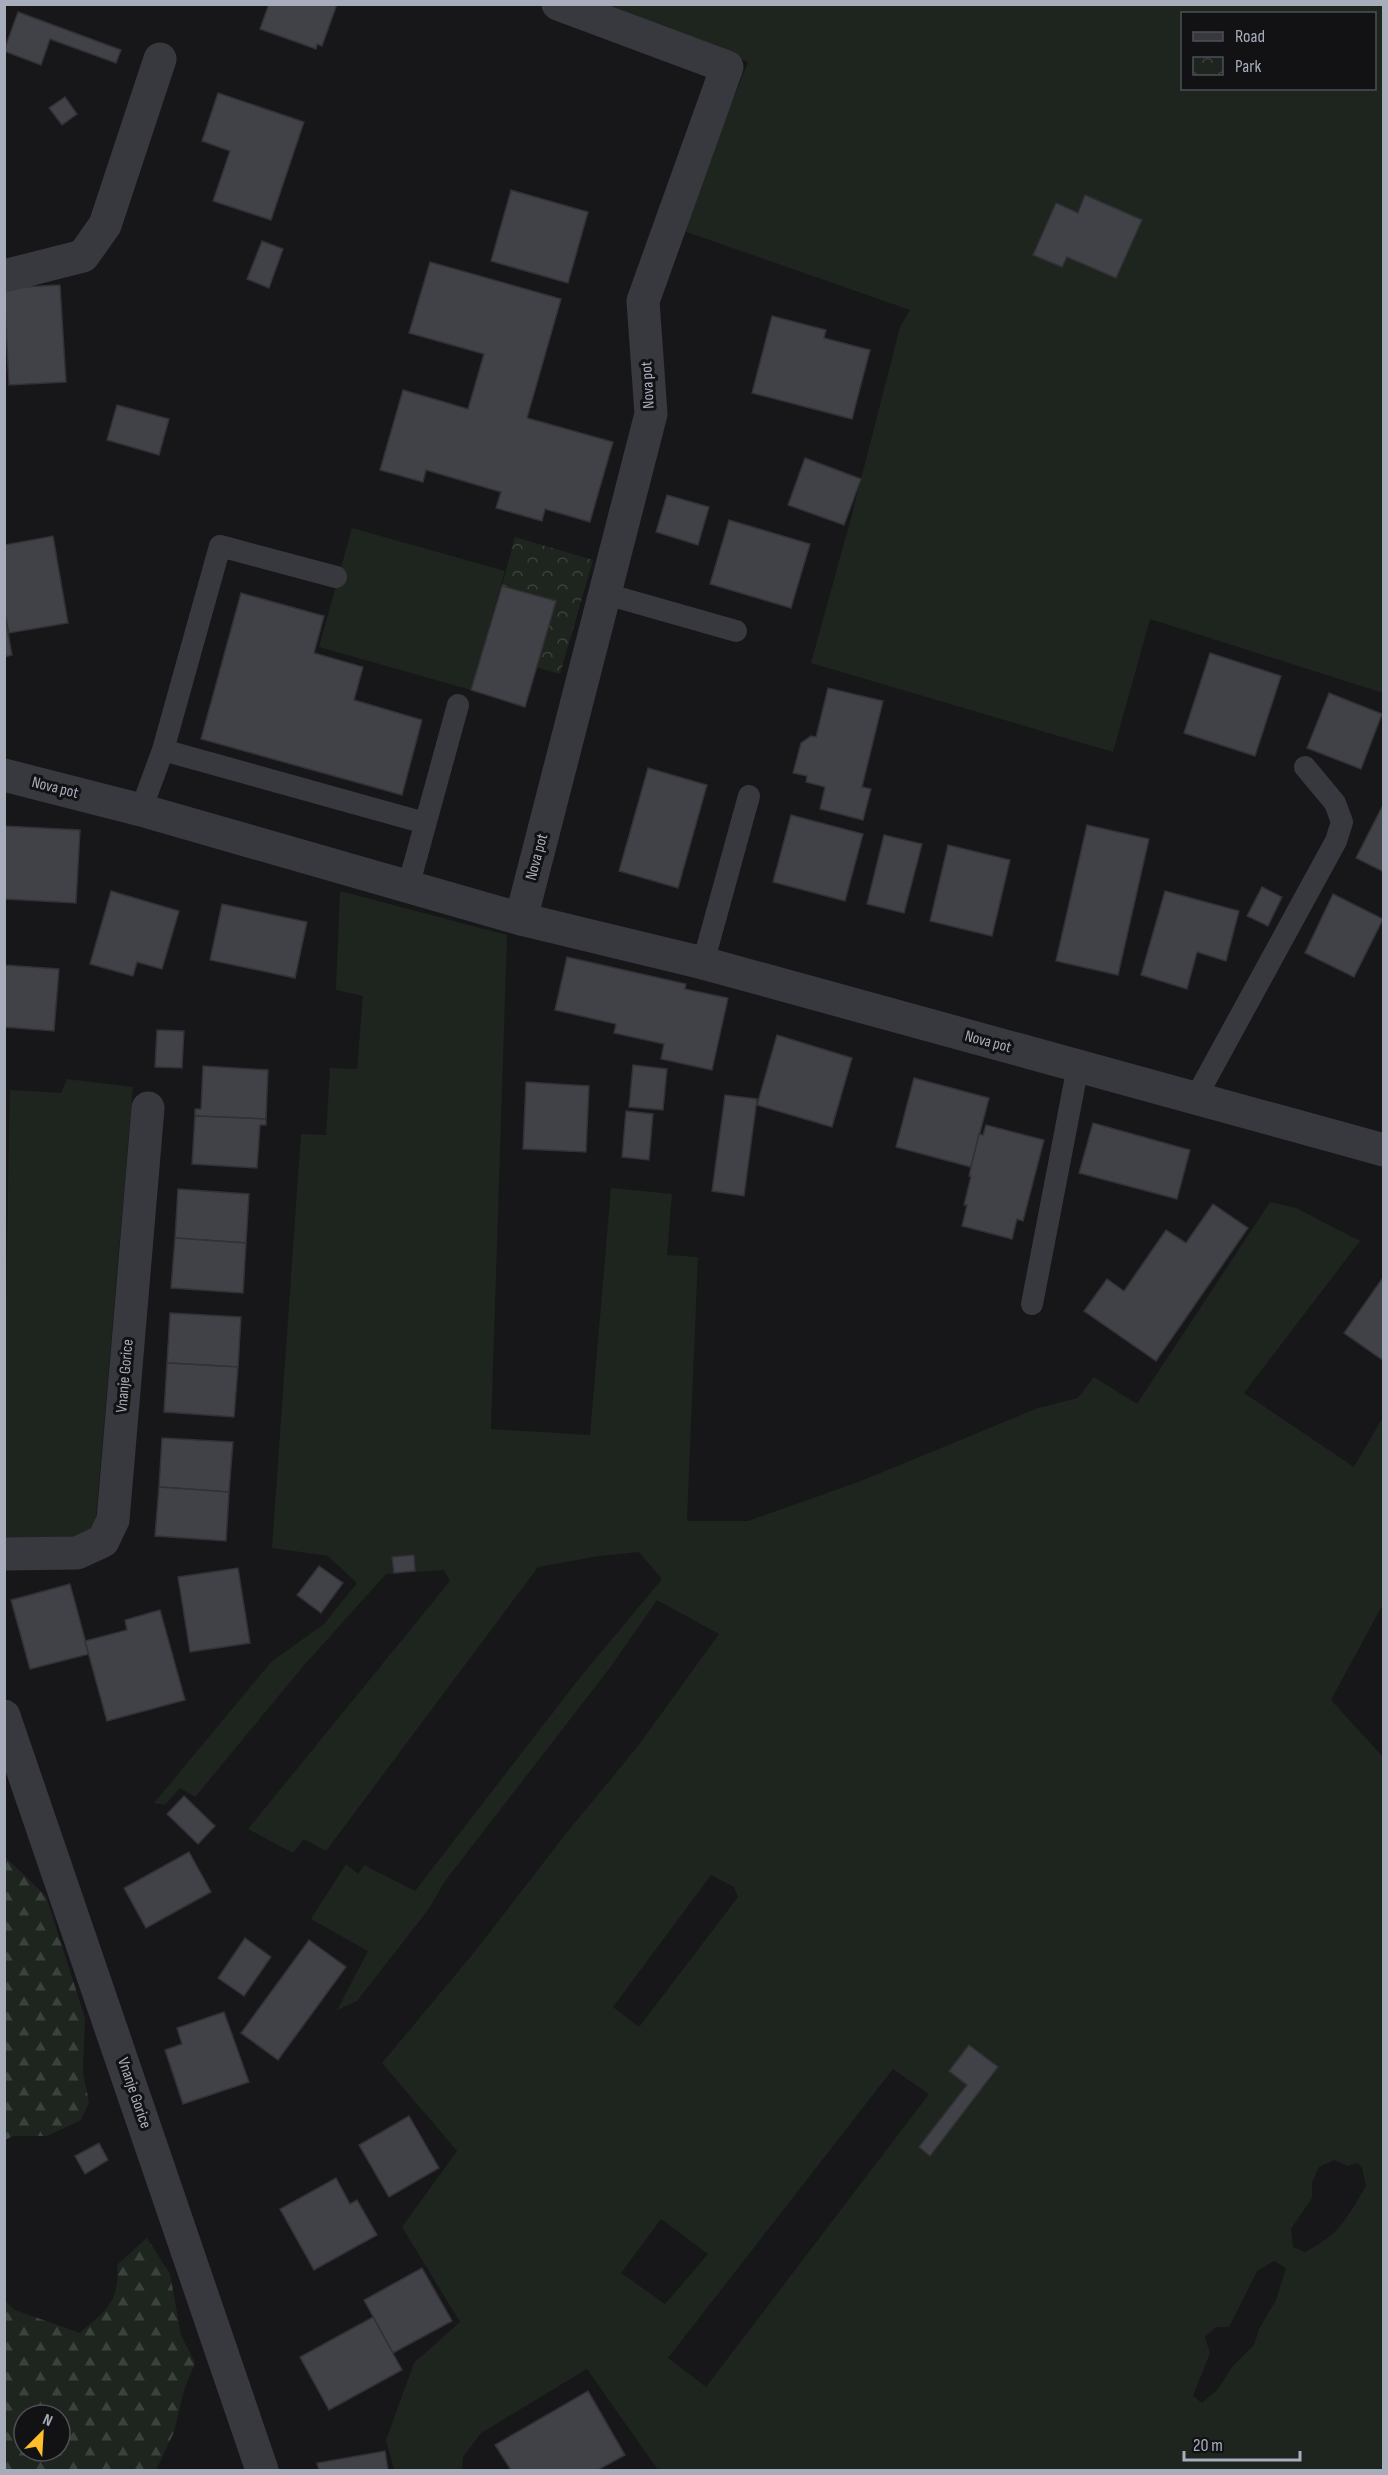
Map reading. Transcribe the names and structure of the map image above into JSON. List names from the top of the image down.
{
  "streets": {
    "street": ["Nova pot", "Vnanje Gorice"]
  },
  "legend": ["Road", "Park"],
  "scale_bar": "20 m",
  "north": "top right"
}
